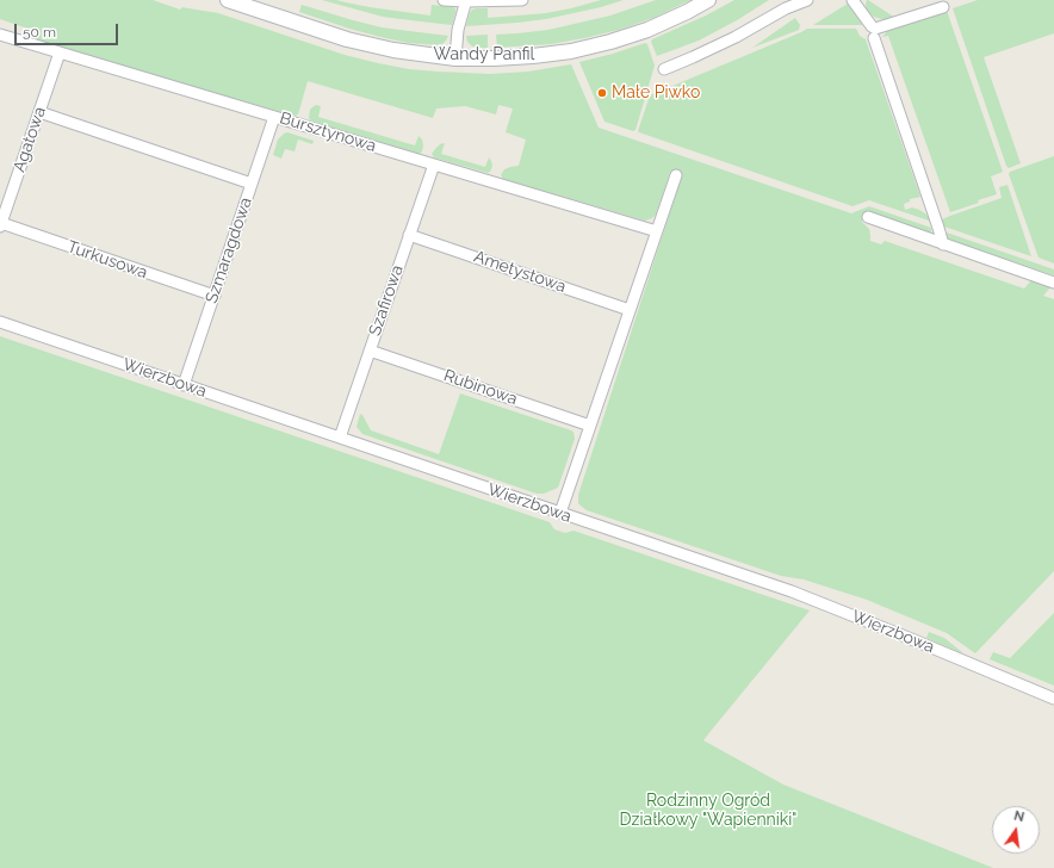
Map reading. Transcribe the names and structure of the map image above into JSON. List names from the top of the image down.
{
  "streets": {
    "street": [
      "Wandy Panfil",
      "Bursztynowa",
      "Agatowa",
      "Szmaragdowa",
      "Turkusowa",
      "Ametystowa",
      "Szafirowa",
      "Wierzbowa",
      "Rubinowa"
    ]
  },
  "crossings": [
    ["Bursztynowa", "Agatowa"],
    ["Bursztynowa", "Szmaragdowa"],
    ["Bursztynowa", "Szafirowa"],
    ["Agatowa", "Turkusowa"],
    ["Szmaragdowa", "Turkusowa"],
    ["Szmaragdowa", "Wierzbowa"],
    ["Ametystowa", "Szafirowa"],
    ["Szafirowa", "Wierzbowa"],
    ["Szafirowa", "Rubinowa"]
  ],
  "parks": ["Rodzinny Ogród Działkowy \"Wapienniki\""],
  "places": ["Małe Piwko"],
  "scale_bar": "50 m",
  "north": "top"
}
